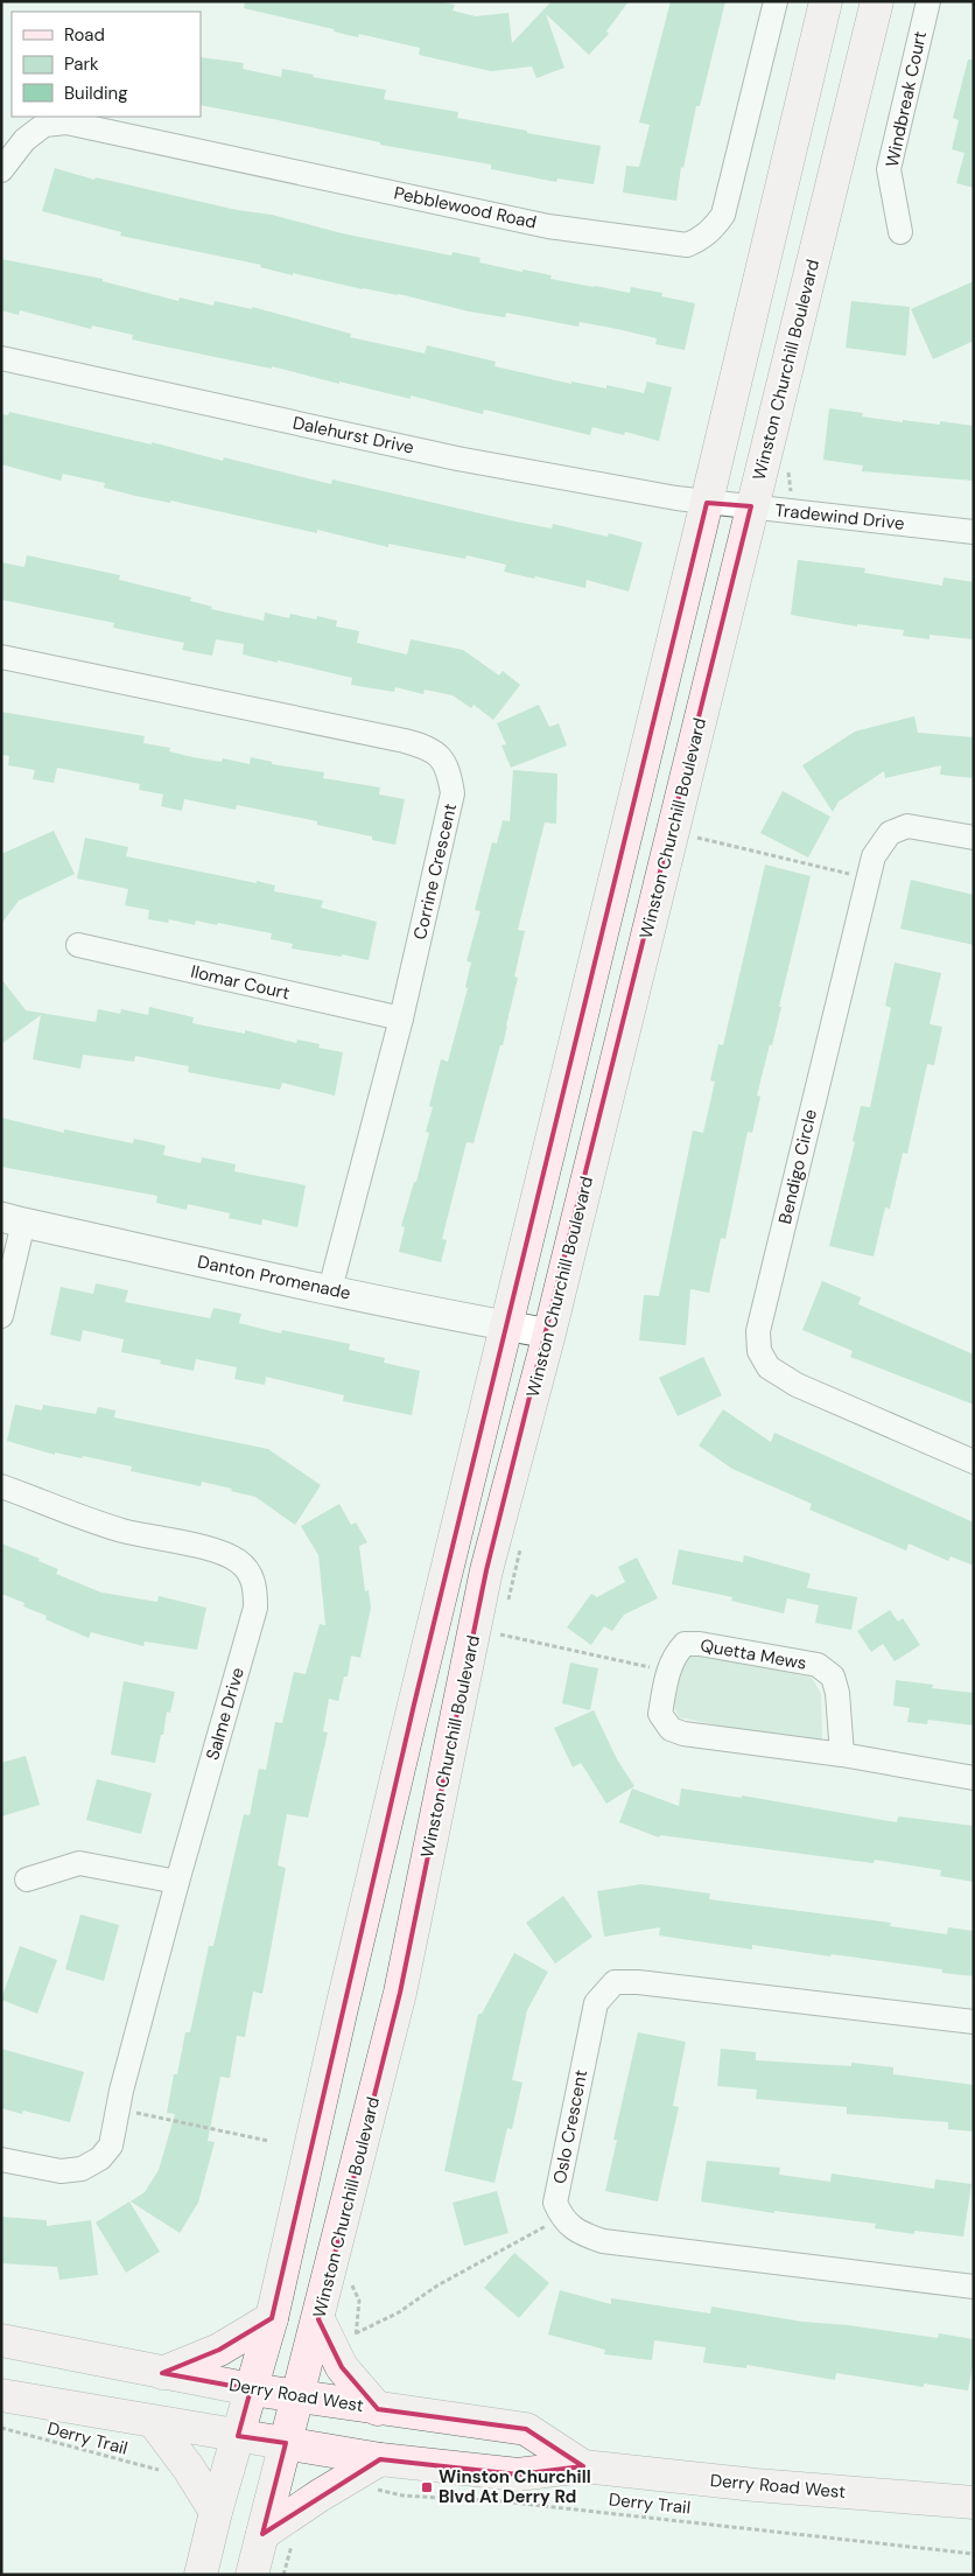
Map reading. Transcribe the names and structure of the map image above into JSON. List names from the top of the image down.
{
  "streets": {
    "main road": ["Winston Churchill Boulevard", "Derry Road West"],
    "street": [
      "Windbreak Court",
      "Pebblewood Road",
      "Dalehurst Drive",
      "Tradewind Drive",
      "Corrine Crescent",
      "Ilomar Court",
      "Bendigo Circle",
      "Danton Promenade",
      "Quetta Mews",
      "Salme Drive",
      "Oslo Crescent"
    ],
    "path": ["Derry Trail"]
  },
  "crossings": [
    ["Winston Churchill Boulevard", "Tradewind Drive"],
    ["Winston Churchill Boulevard", "Danton Promenade"],
    ["Winston Churchill Boulevard", "Derry Road West"],
    ["Dalehurst Drive", "Tradewind Drive"],
    ["Corrine Crescent", "Ilomar Court"],
    ["Corrine Crescent", "Danton Promenade"],
    ["Derry Road West", "Derry Trail"]
  ],
  "places": {
    "transit": ["Winston Churchill Blvd At Derry Rd"]
  },
  "legend": ["Road", "Park", "Building"]
}
